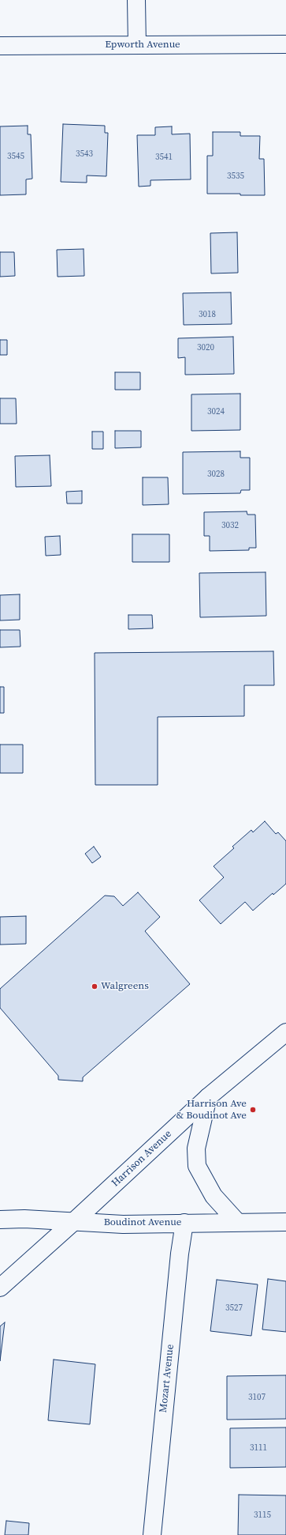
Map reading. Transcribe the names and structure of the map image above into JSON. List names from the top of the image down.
{
  "streets": {
    "street": [
      "Epworth Avenue",
      "Harrison Avenue",
      "Boudinot Avenue",
      "Mozart Avenue"
    ]
  },
  "crossings": [
    ["Harrison Avenue", "Boudinot Avenue"],
    ["Boudinot Avenue", "Mozart Avenue"]
  ],
  "places": ["Walgreens", "Harrison Ave & Boudinot Ave"],
  "house_numbers": [
    "3543",
    "3545",
    "3541",
    "3535",
    "3018",
    "3020",
    "3024",
    "3028",
    "3032",
    "3527",
    "3107",
    "3111",
    "3115"
  ]
}
